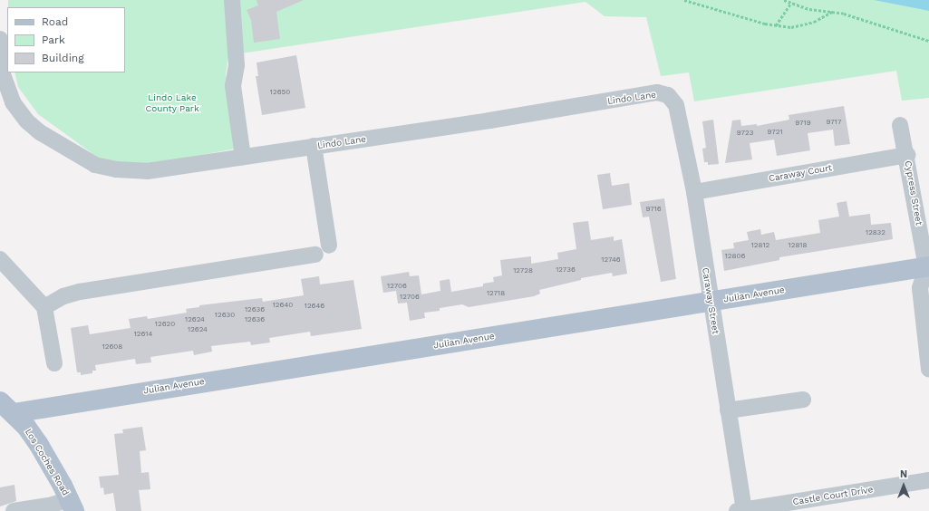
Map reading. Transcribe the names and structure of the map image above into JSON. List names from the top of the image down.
{
  "streets": {
    "main road": ["Julian Avenue", "Los Coches Road"],
    "street": [
      "Lindo Lane",
      "Caraway Court",
      "Cypress Street",
      "Caraway Street",
      "Castle Court Drive"
    ]
  },
  "crossings": [
    ["Lindo Lane", "Caraway Street"],
    ["Caraway Court", "Cypress Street"],
    ["Caraway Court", "Caraway Street"],
    ["Cypress Street", "Julian Avenue"],
    ["Julian Avenue", "Caraway Street"],
    ["Julian Avenue", "Los Coches Road"],
    ["Caraway Street", "Castle Court Drive"]
  ],
  "parks": ["Lindo Lake County Park"],
  "house_numbers": [
    "12650",
    "9717",
    "9719",
    "9721",
    "9723",
    "9716",
    "12832",
    "12812",
    "12818",
    "12806",
    "12746",
    "12736",
    "12728",
    "12706",
    "12718",
    "12706",
    "12640",
    "12646",
    "12636",
    "12630",
    "12624",
    "12636",
    "12620",
    "12624",
    "12614",
    "12608"
  ],
  "legend": ["Road", "Park", "Building"],
  "north": "top"
}
